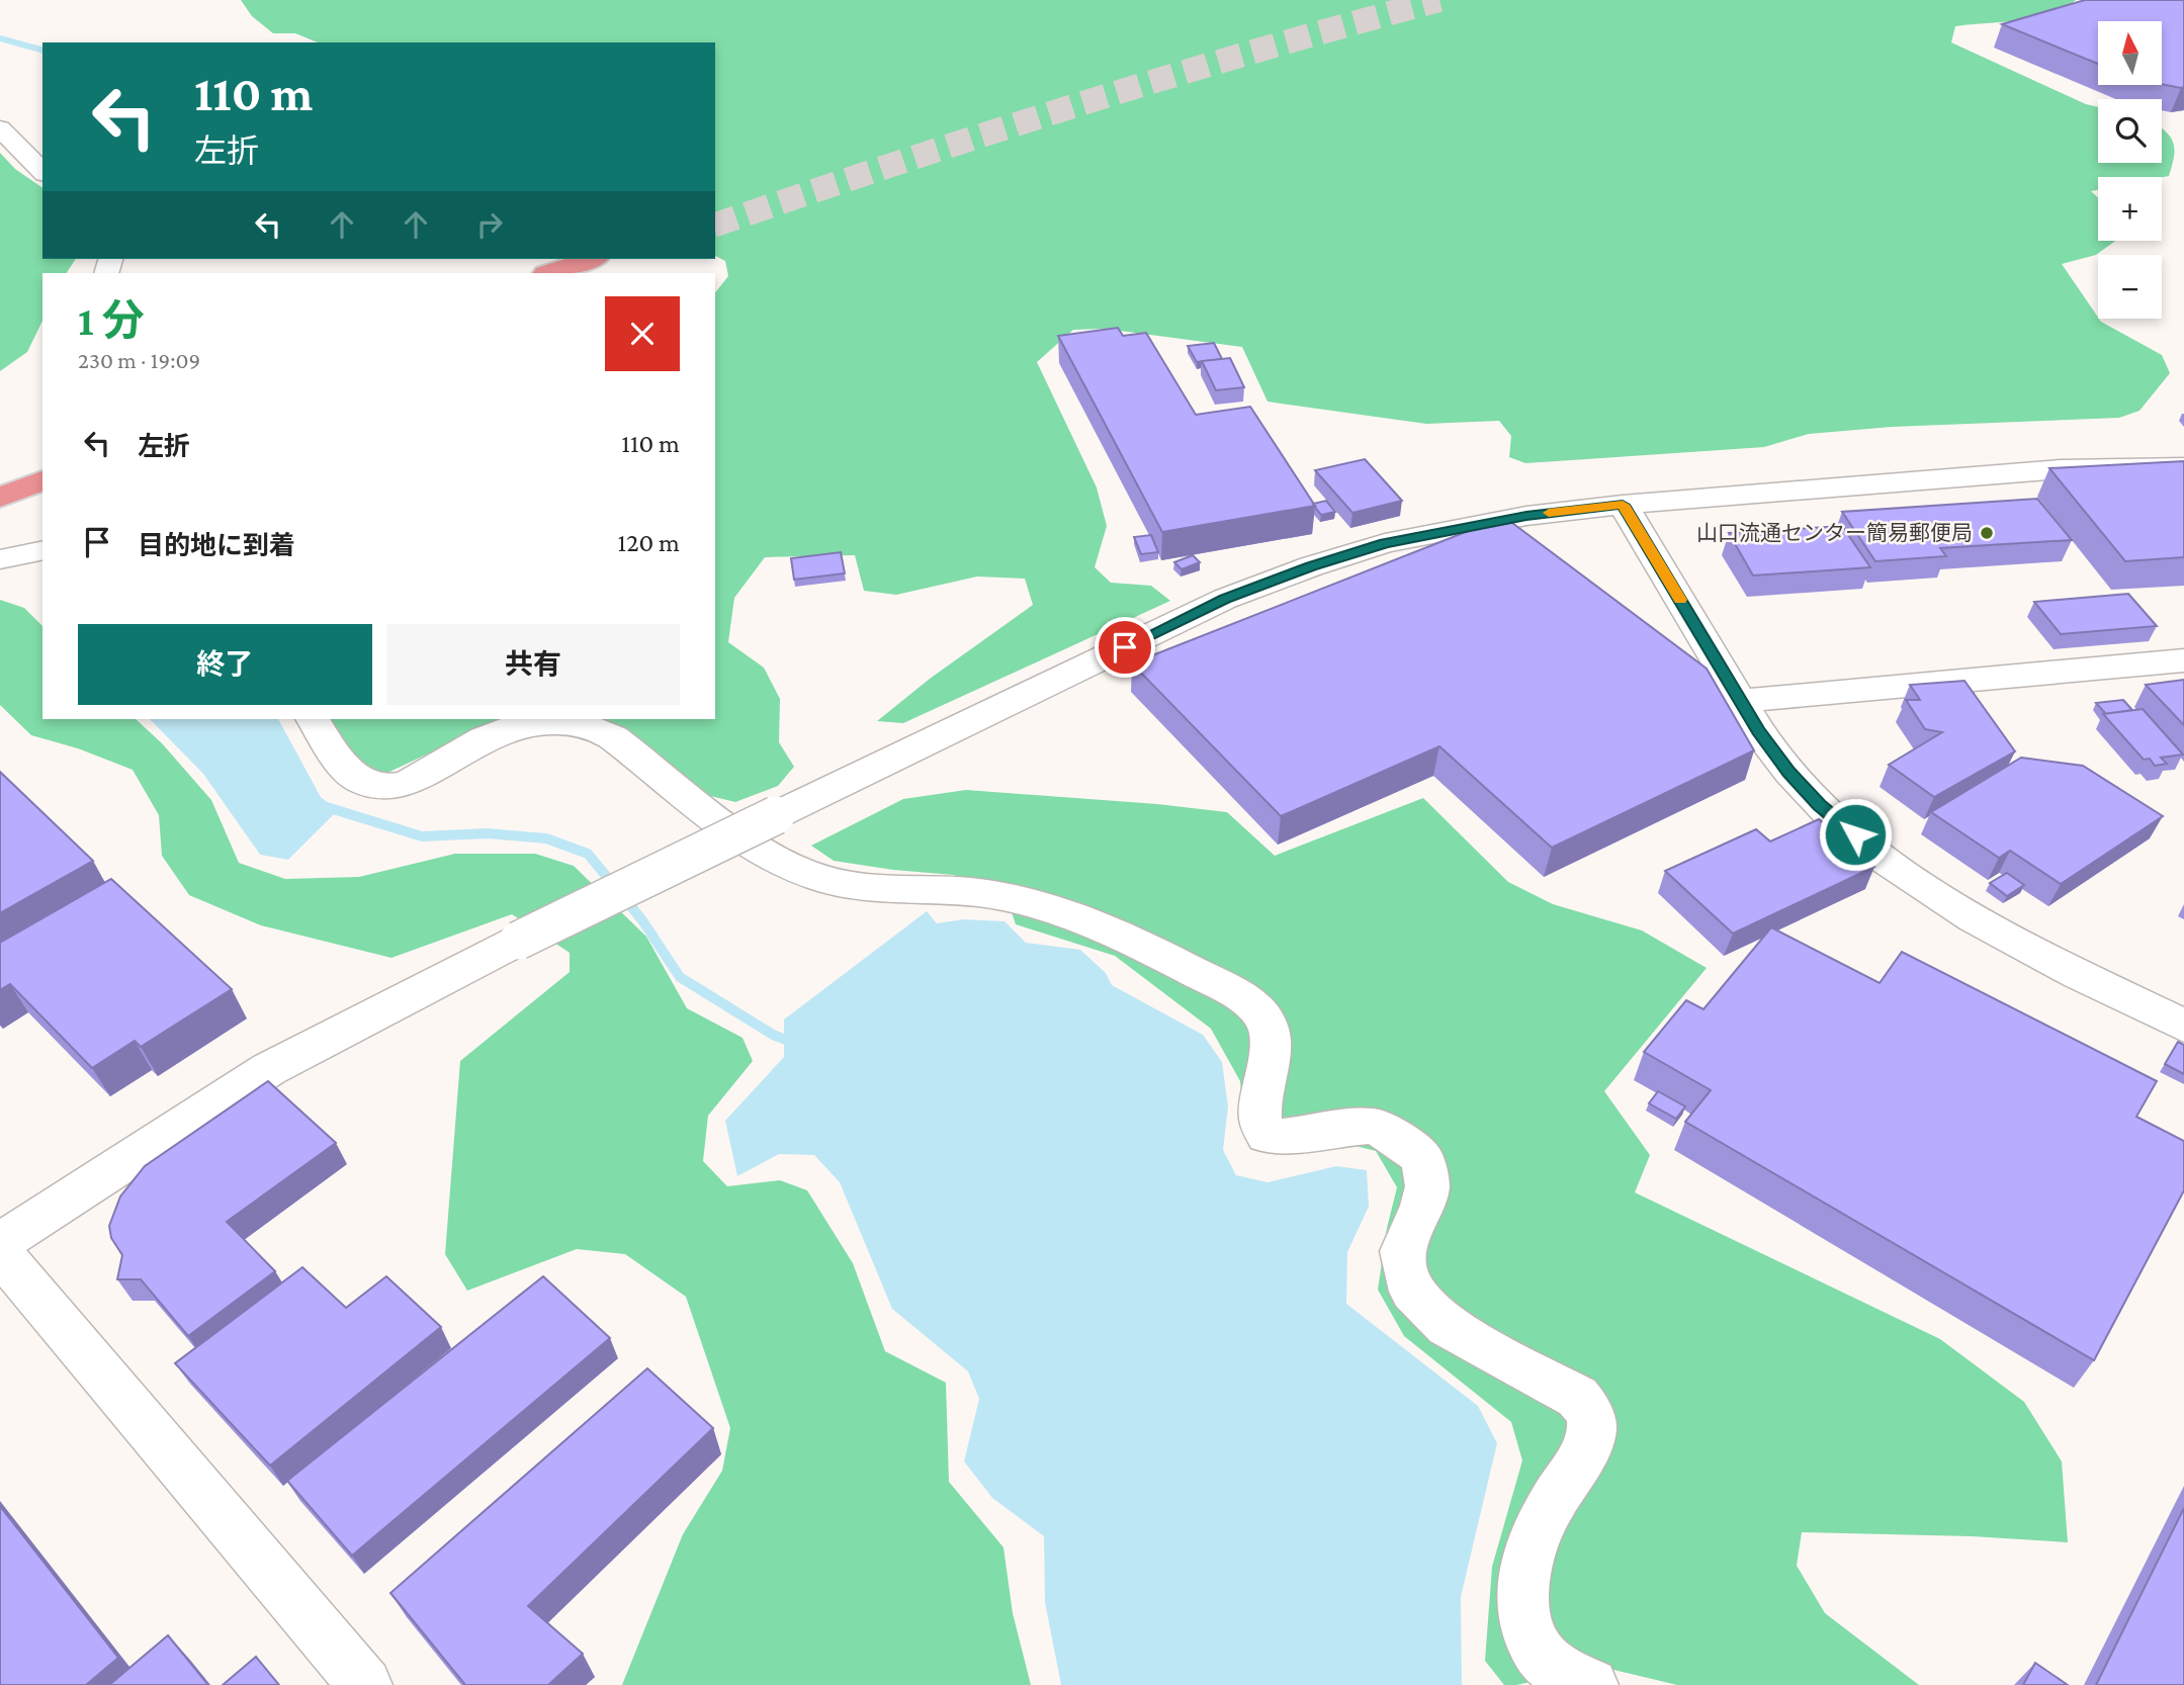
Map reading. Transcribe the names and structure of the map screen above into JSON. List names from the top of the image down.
{
  "places": ["山口流通センター簡易郵便局"],
  "north": "top",
  "page": {
    "map_buttons": ["+", "−"],
    "turn": ["110 m", "左折"],
    "heading": ["1 分", "230 m · 19:09"],
    "list": [
      {
        "name": "左折",
        "value": "110 m"
      },
      {
        "name": "目的地に到着",
        "value": "120 m"
      }
    ],
    "buttons": ["終了", "共有"]
  }
}
